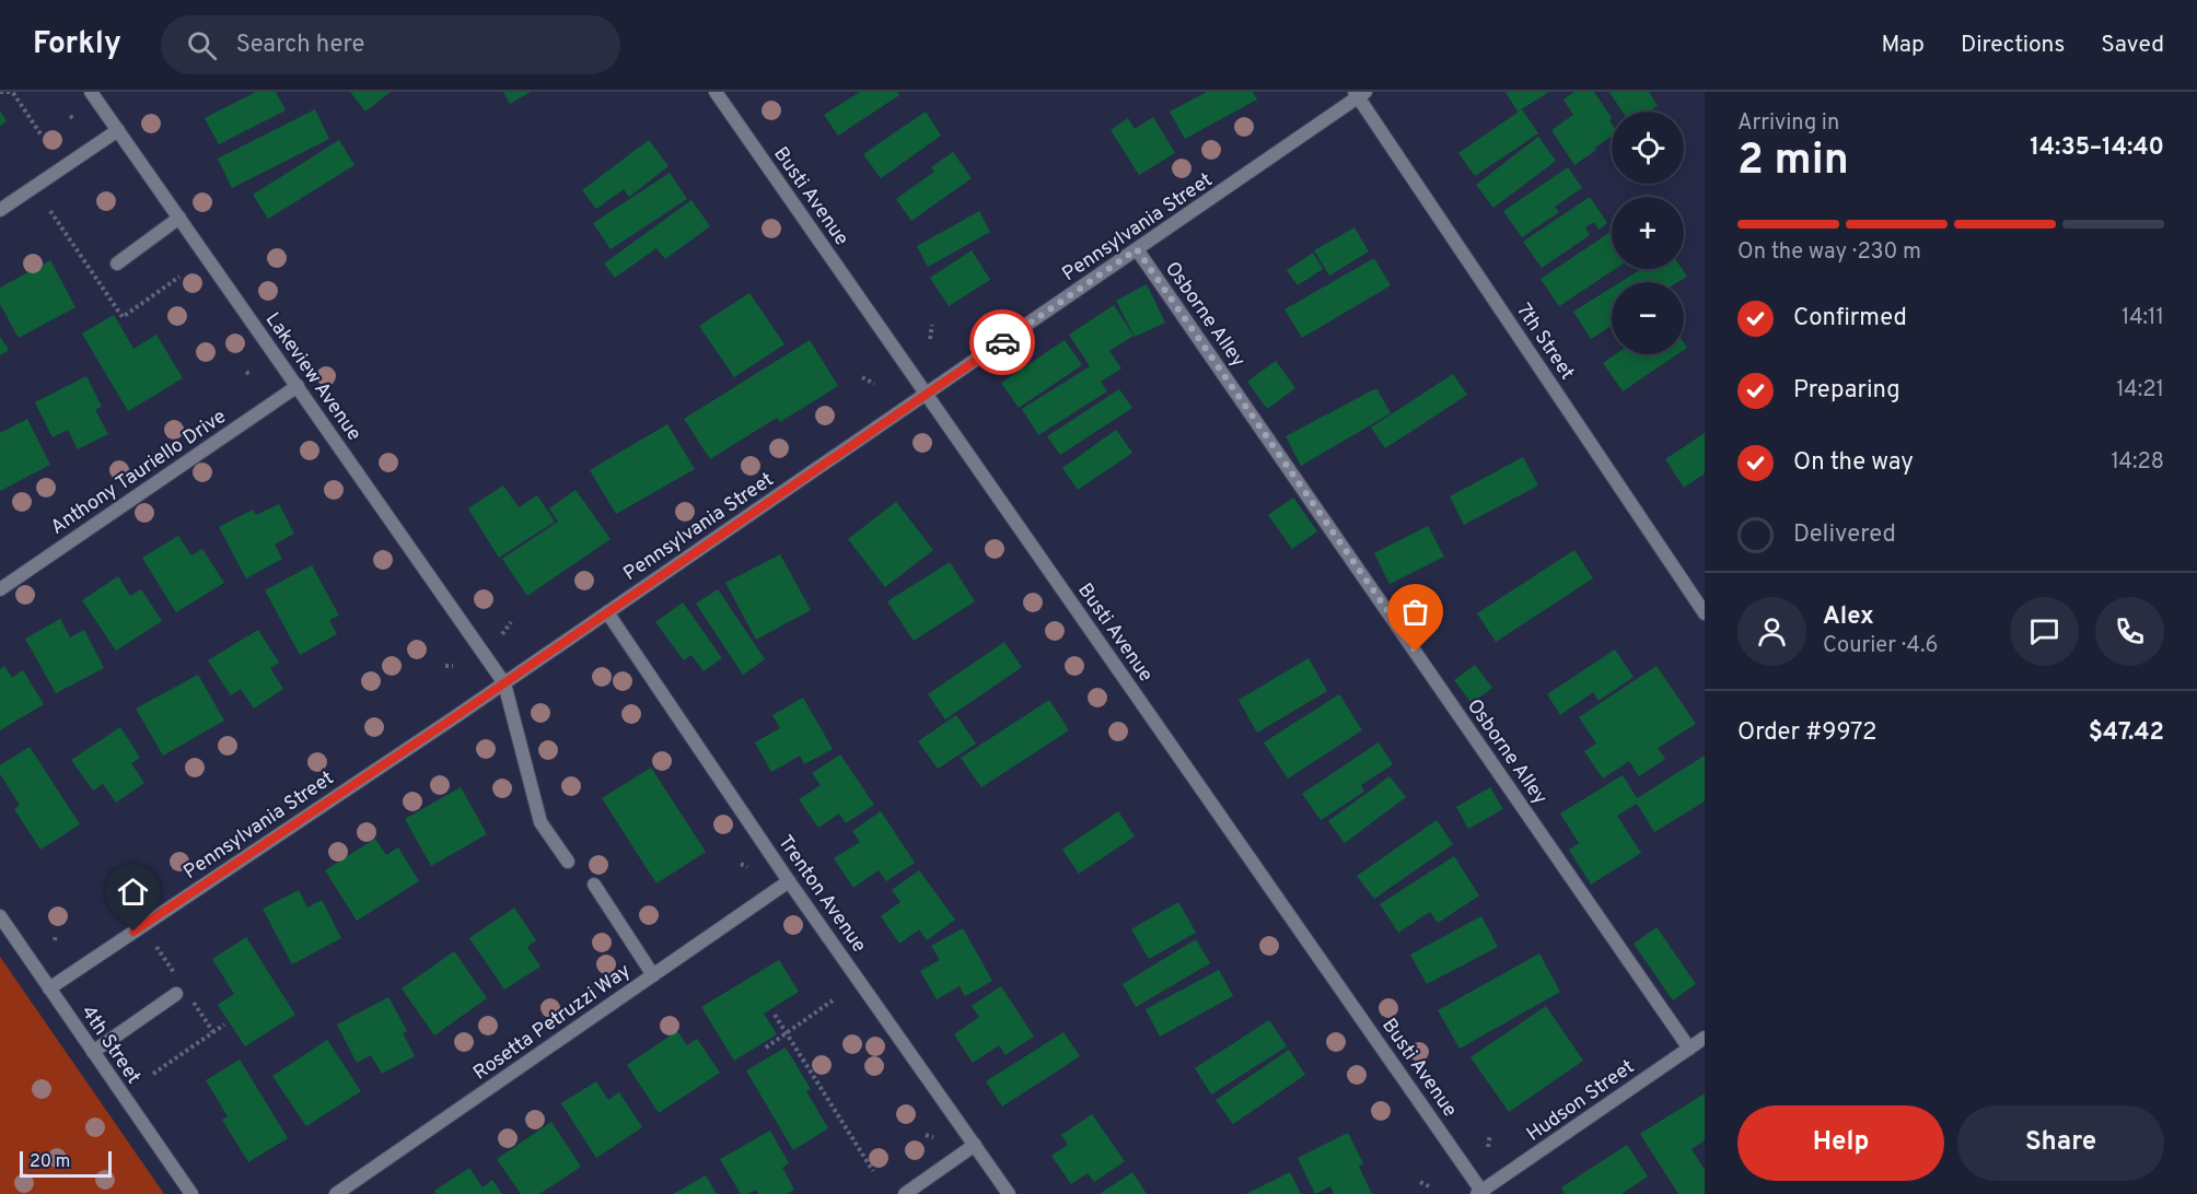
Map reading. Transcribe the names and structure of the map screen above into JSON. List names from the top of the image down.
{
  "streets": {
    "street": [
      "Busti Avenue",
      "Pennsylvania Street",
      "Osborne Alley",
      "7th Street",
      "Lakeview Avenue",
      "Anthony Tauriello Drive",
      "Trenton Avenue",
      "Rosetta Petruzzi Way",
      "4th Street",
      "Hudson Street"
    ]
  },
  "crossings": [
    ["Busti Avenue", "Pennsylvania Street"],
    ["Busti Avenue", "Hudson Street"],
    ["Pennsylvania Street", "Osborne Alley"],
    ["Pennsylvania Street", "7th Street"],
    ["Pennsylvania Street", "Lakeview Avenue"],
    ["Pennsylvania Street", "Trenton Avenue"],
    ["Pennsylvania Street", "4th Street"],
    ["Osborne Alley", "Hudson Street"],
    ["Lakeview Avenue", "Anthony Tauriello Drive"],
    ["Trenton Avenue", "Rosetta Petruzzi Way"]
  ],
  "scale_bar": "20 m",
  "page": {
    "header": "Forkly",
    "search": "Search here",
    "nav": ["Map", "Directions", "Saved"],
    "heading": ["2 min", "Arriving in", "14:35–14:40"],
    "panel": [
      "Alex",
      "Courier · 4.6",
      "Order #9972",
      "$47.42"
    ],
    "map_buttons": ["+", "−"],
    "bar": "On the way · 230 m",
    "list": [
      ["Confirmed", "14:11"],
      ["Preparing", "14:21"],
      ["On the way", "14:28"],
      "Delivered"
    ],
    "buttons": ["Help", "Share"],
    "scale": "20 m"
  }
}
